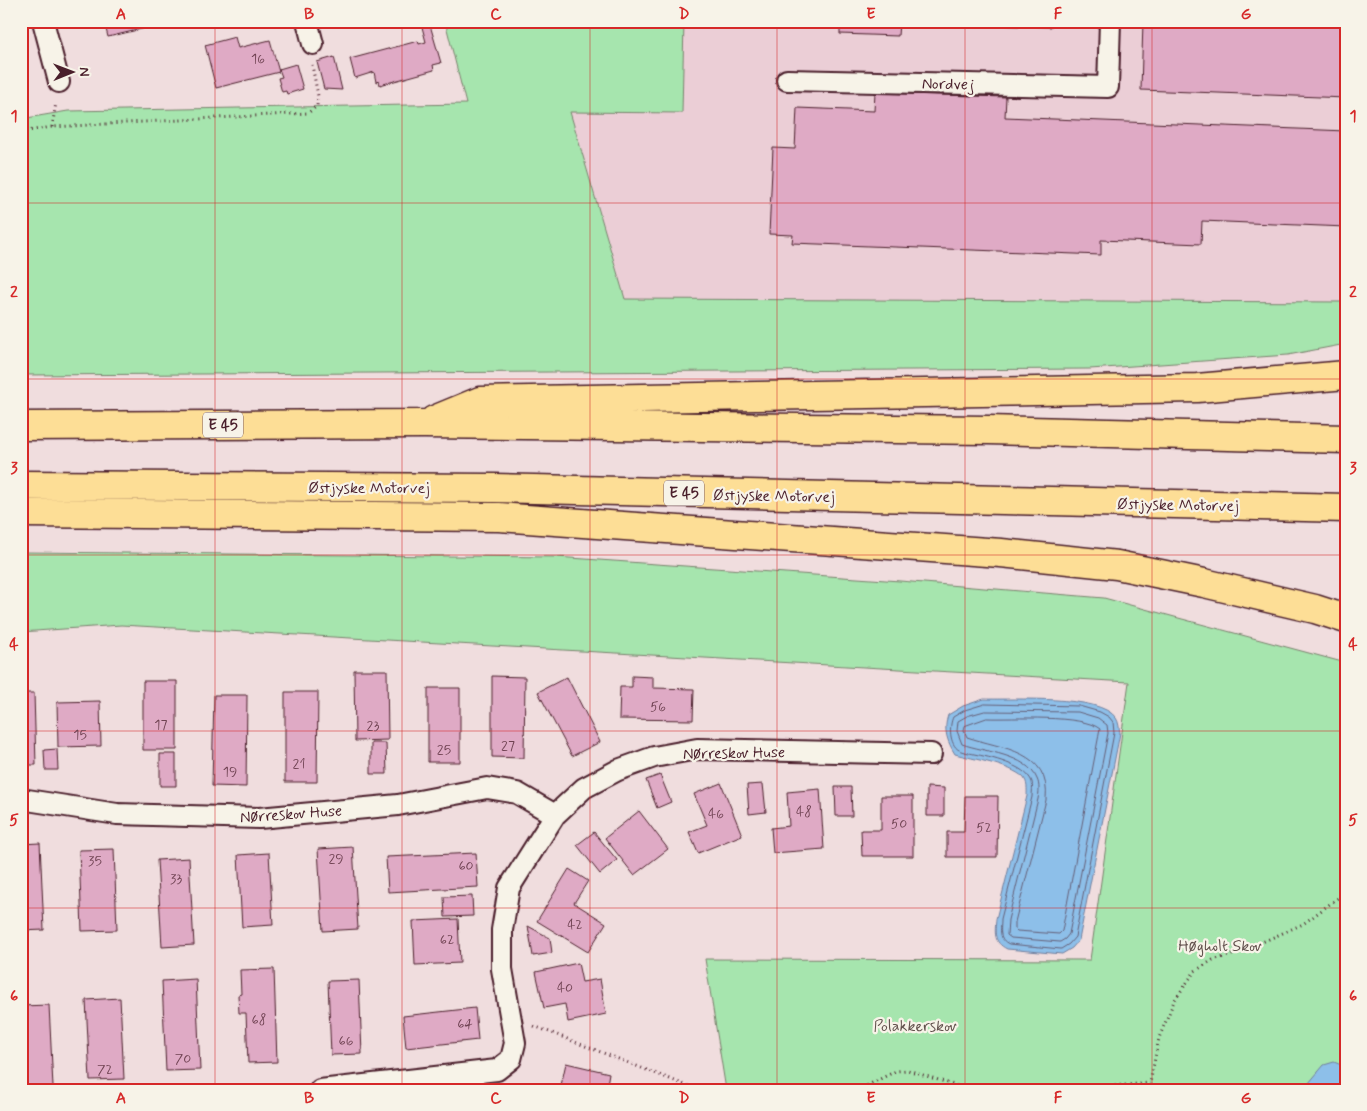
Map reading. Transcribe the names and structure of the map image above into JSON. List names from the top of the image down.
{
  "streets": {
    "highway": ["E 45", "Østjyske Motorvej"],
    "street": ["Nordvej", "Nørreskov Huse"]
  },
  "parks": ["Høgholt Skov", "Polakkerskov"],
  "house_numbers": [
    "16",
    "56",
    "17",
    "23",
    "15",
    "27",
    "25",
    "21",
    "19",
    "48",
    "46",
    "50",
    "52",
    "29",
    "35",
    "60",
    "33",
    "42",
    "62",
    "40",
    "68",
    "64",
    "66",
    "70",
    "72"
  ],
  "north": "right",
  "grid": {
    "columns": [
      "A",
      "B",
      "C",
      "D",
      "E",
      "F",
      "G"
    ],
    "rows": [
      "1",
      "2",
      "3",
      "4",
      "5",
      "6"
    ]
  }
}
